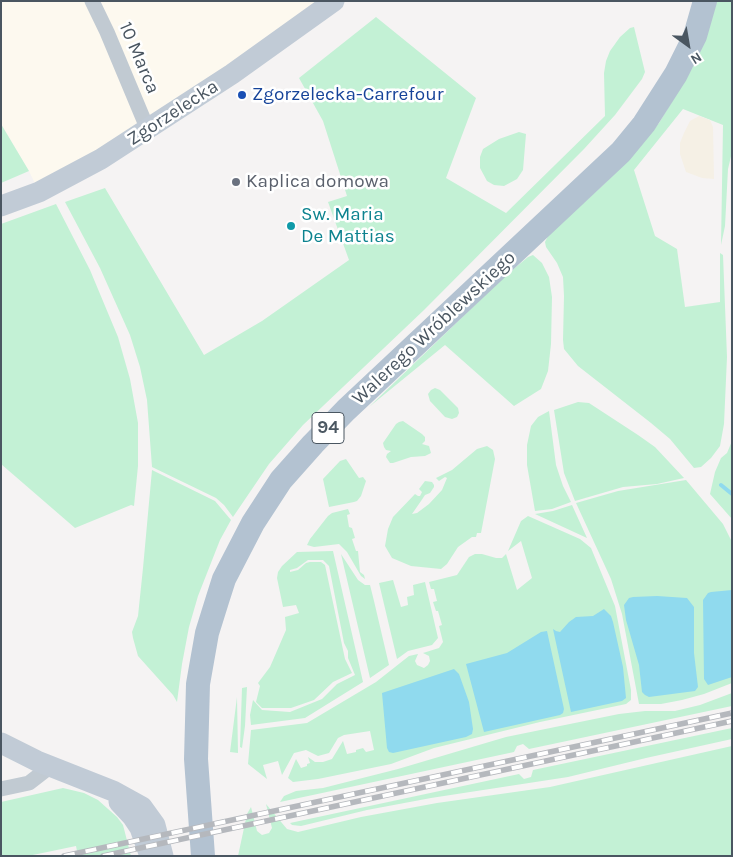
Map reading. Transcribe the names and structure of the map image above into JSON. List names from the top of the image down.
{
  "streets": {
    "main road": ["Walerego Wróblewskiego", "94"],
    "street": ["10 Marca", "Zgorzelecka"]
  },
  "crossings": [
    ["10 Marca", "Zgorzelecka"]
  ],
  "places": ["Zgorzelecka-Carrefour", "Kaplica domowa", "Sw. Maria De Mattias"],
  "north": "bottom right"
}
